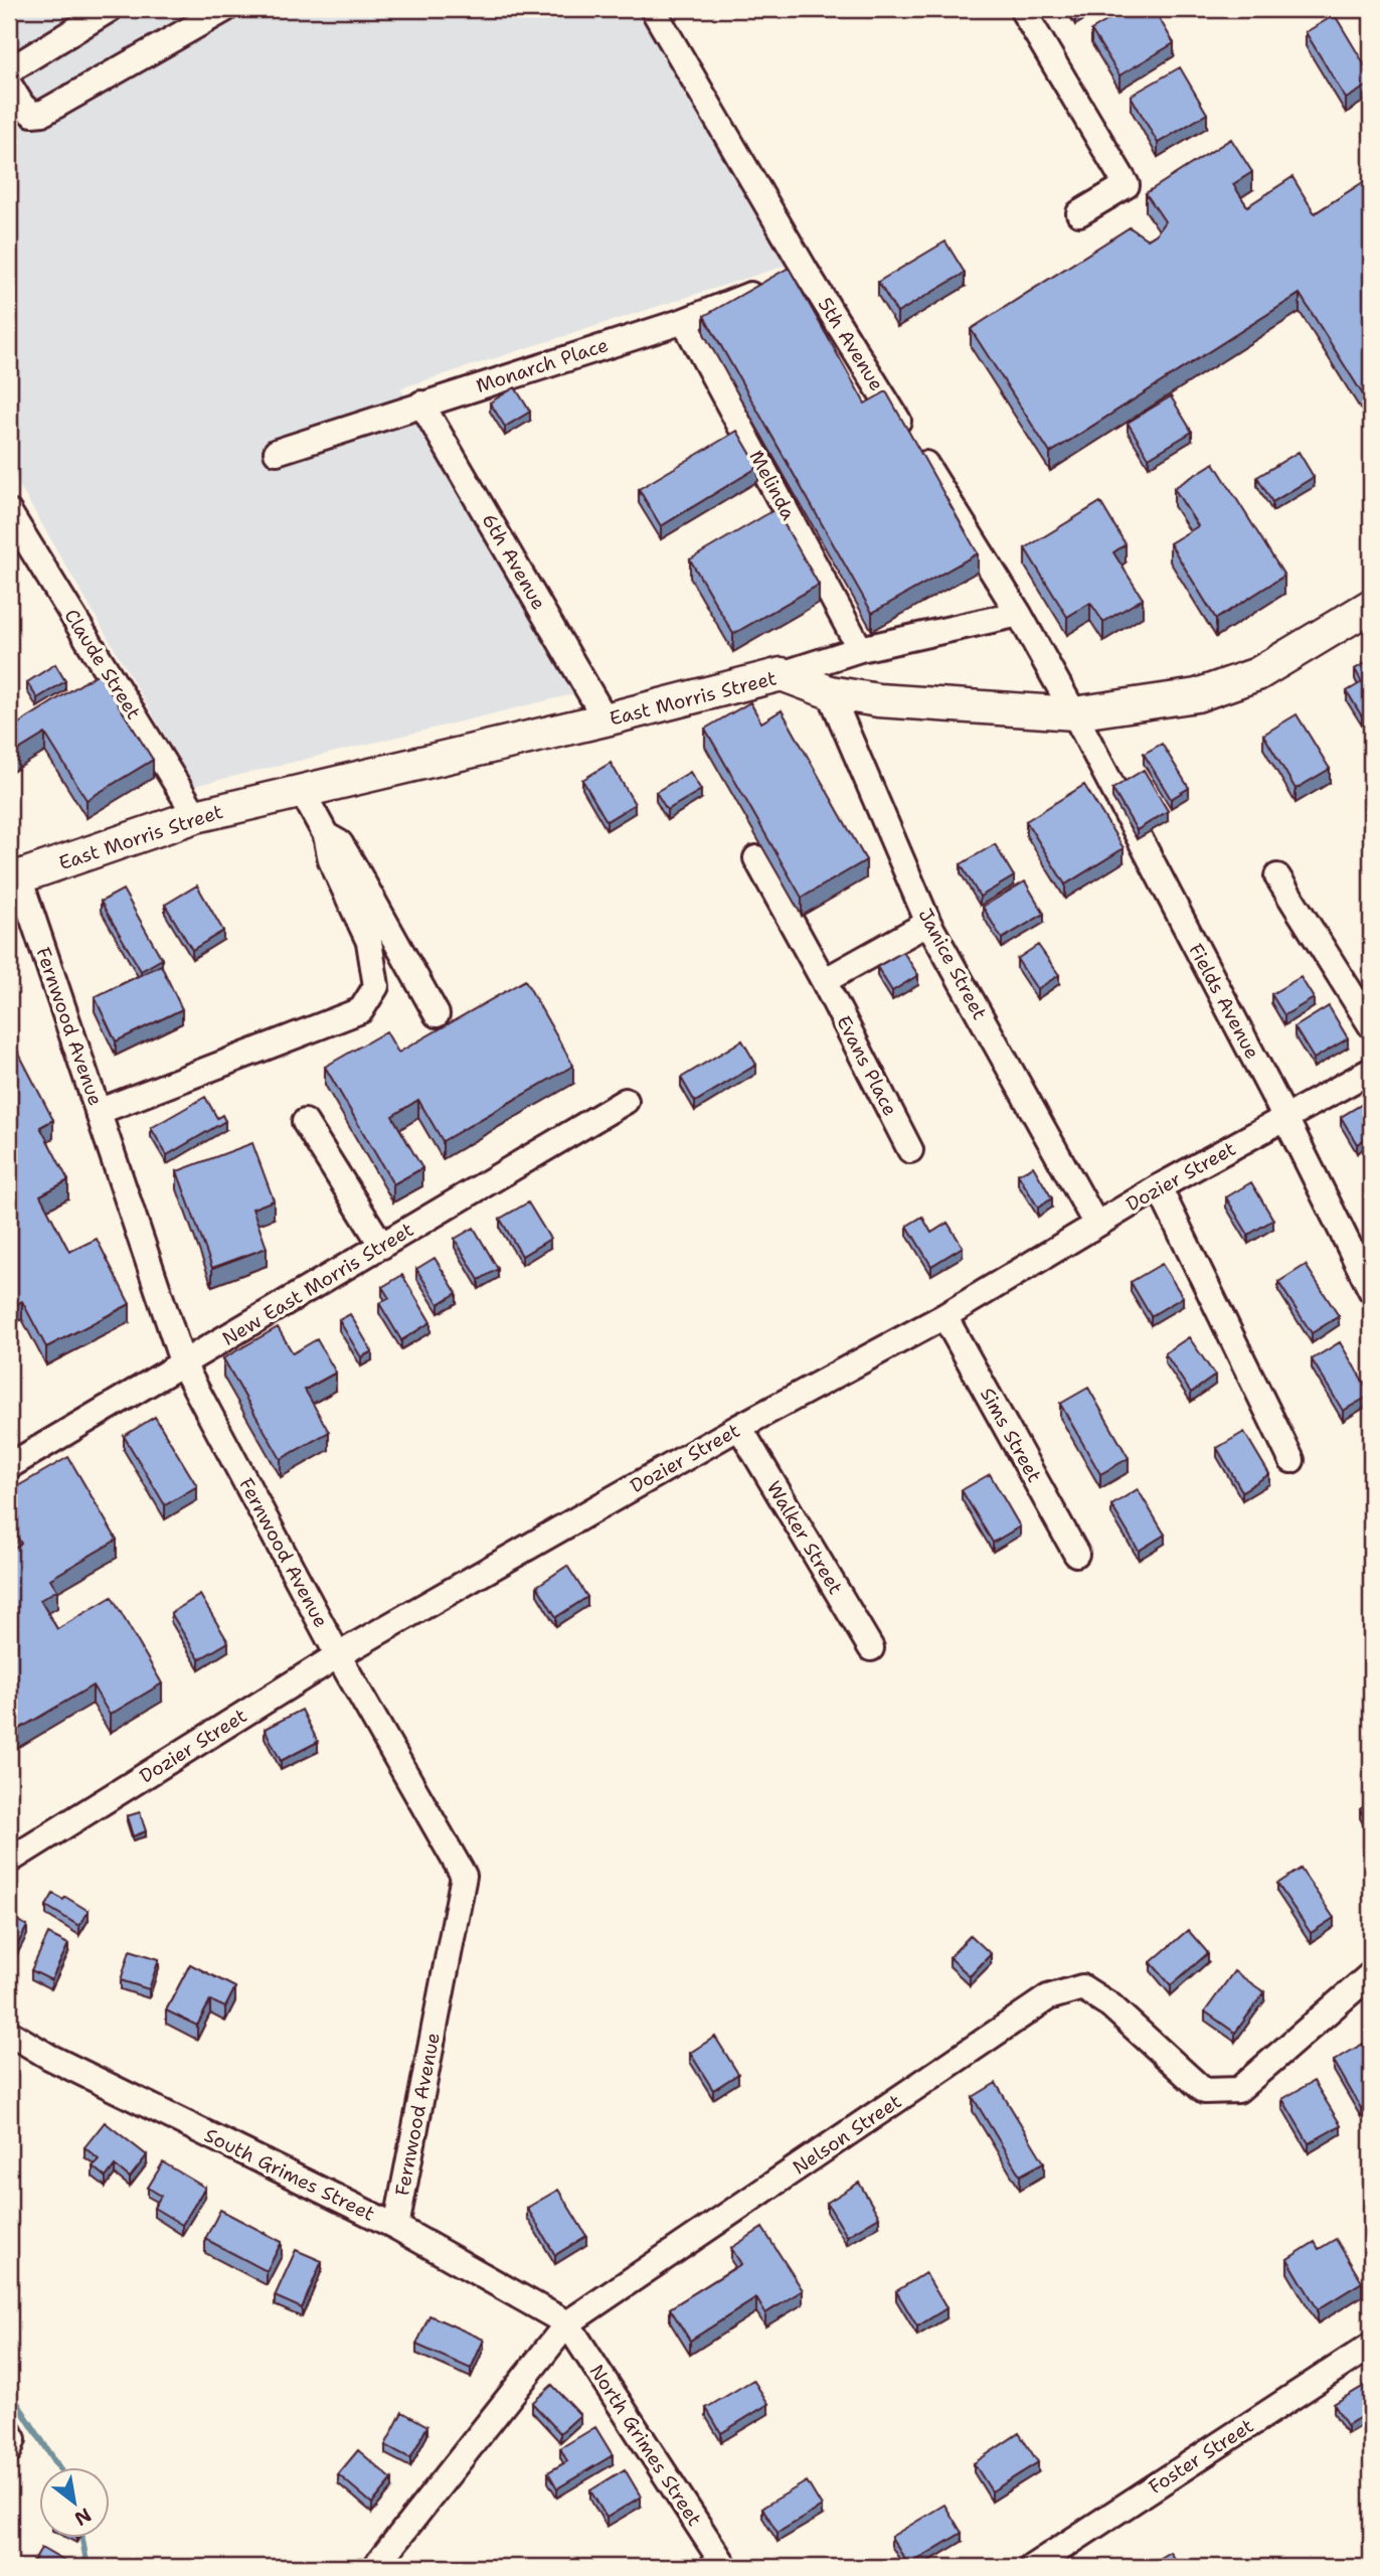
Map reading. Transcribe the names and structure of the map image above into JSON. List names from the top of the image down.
{
  "streets": {
    "main road": ["East Morris Street"],
    "street": [
      "5th Avenue",
      "Monarch Place",
      "Melinda",
      "6th Avenue",
      "Claude Street",
      "Janice Street",
      "Fields Avenue",
      "Fernwood Avenue",
      "Evans Place",
      "Dozier Street",
      "New East Morris Street",
      "Sims Street",
      "Walker Street",
      "Nelson Street",
      "South Grimes Street",
      "North Grimes Street",
      "Foster Street"
    ]
  },
  "crossings": [
    ["5th Avenue", "Monarch Place"],
    ["5th Avenue", "East Morris Street"],
    ["5th Avenue", "Fields Avenue"],
    ["Monarch Place", "Melinda"],
    ["Monarch Place", "6th Avenue"],
    ["6th Avenue", "East Morris Street"],
    ["Claude Street", "East Morris Street"],
    ["East Morris Street", "Janice Street"],
    ["East Morris Street", "Fields Avenue"],
    ["East Morris Street", "Fernwood Avenue"],
    ["Janice Street", "Dozier Street"],
    ["Fields Avenue", "Dozier Street"],
    ["Fernwood Avenue", "Dozier Street"],
    ["Fernwood Avenue", "New East Morris Street"],
    ["Fernwood Avenue", "South Grimes Street"],
    ["Dozier Street", "Sims Street"],
    ["Dozier Street", "Walker Street"],
    ["Nelson Street", "South Grimes Street"],
    ["Nelson Street", "North Grimes Street"],
    ["South Grimes Street", "North Grimes Street"]
  ],
  "north": "bottom right"
}
